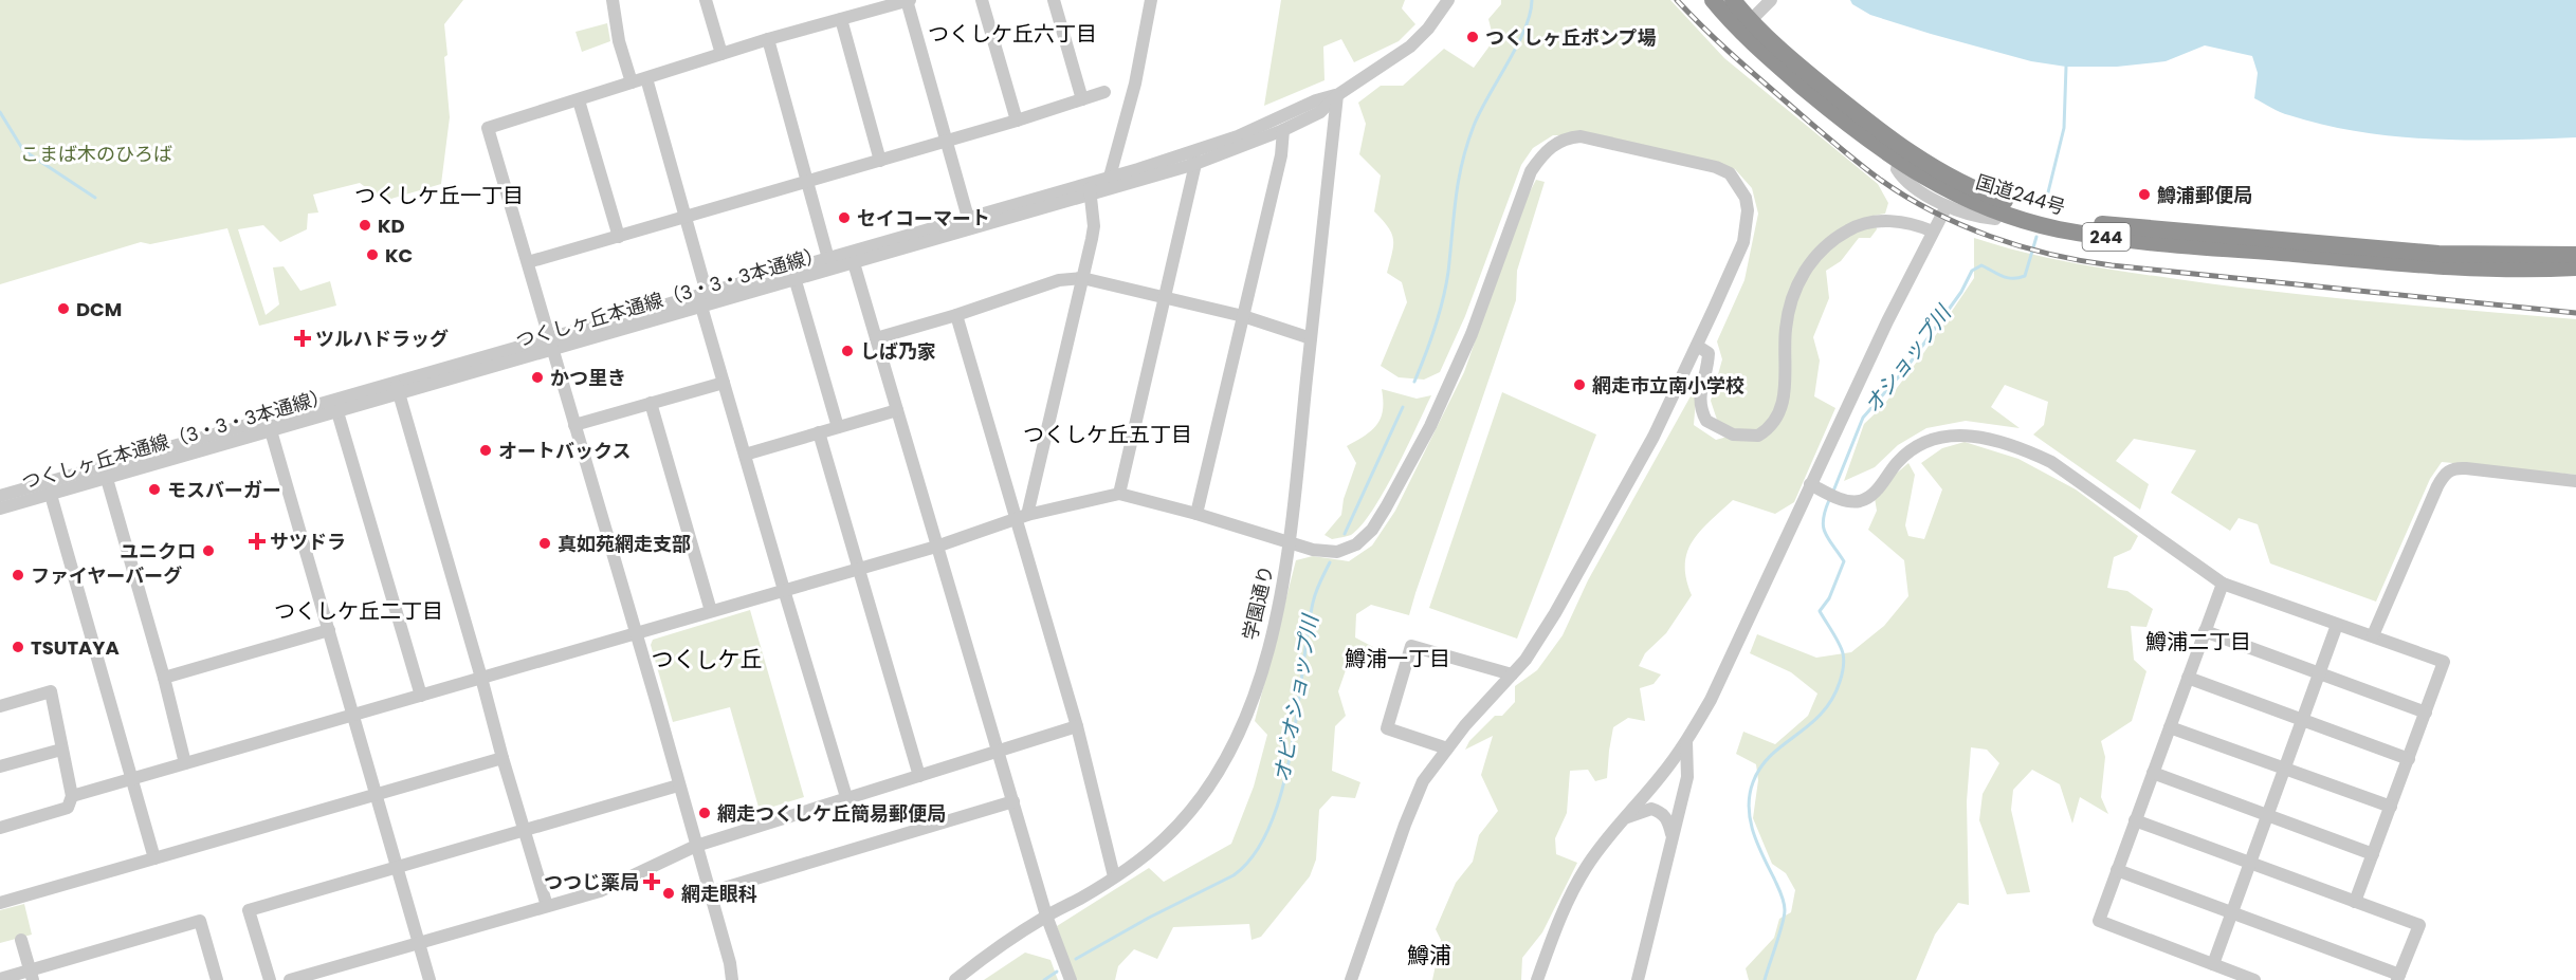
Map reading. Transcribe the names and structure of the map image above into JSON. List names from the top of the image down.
{
  "streets": {
    "highway": ["国道244号", "244"],
    "street": ["つくしヶ丘本通線（3・3・3本通線）", "学園通り"]
  },
  "crossings": [
    ["つくしヶ丘本通線（3・3・3本通線）", "学園通り"]
  ],
  "districts": [
    "つくしケ丘六丁目",
    "つくしケ丘一丁目",
    "つくしケ丘五丁目",
    "つくしケ丘二丁目",
    "鱒浦二丁目",
    "つくしケ丘",
    "鱒浦一丁目",
    "鱒浦"
  ],
  "water": ["オショップ川", "オビオショップ川"],
  "parks": ["こまば木のひろば"],
  "places": {
    "other": [
      "つくしヶ丘ポンプ場",
      "鱒浦郵便局",
      "セイコーマート",
      "KD",
      "KC",
      "DCM",
      "しば乃家",
      "かつ里き",
      "網走市立南小学校",
      "オートバックス",
      "モスバーガー",
      "真如苑網走支部",
      "ユニクロ",
      "ファイヤーバーグ",
      "TSUTAYA",
      "網走つくしケ丘簡易郵便局",
      "網走眼科"
    ],
    "health": ["ツルハドラッグ", "サツドラ", "つつじ薬局"]
  }
}
